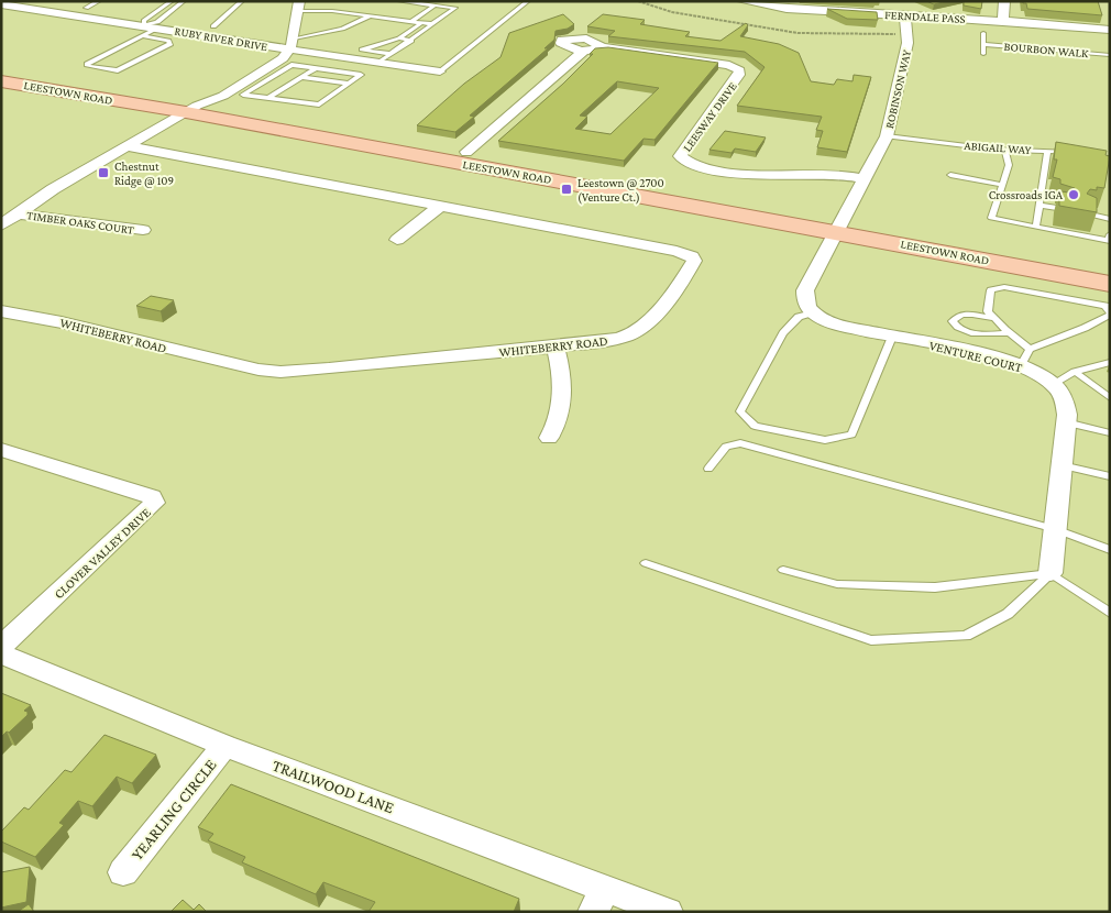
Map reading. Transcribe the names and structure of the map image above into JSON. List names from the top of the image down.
{
  "streets": {
    "main road": ["LEESTOWN ROAD"],
    "street": [
      "FERNDALE PASS",
      "RUBY RIVER DRIVE",
      "ROBINSON WAY",
      "LEESWAY DRIVE",
      "TIMBER OAKS COURT",
      "WHITEBERRY ROAD",
      "VENTURE COURT",
      "CLOVER VALLEY DRIVE",
      "TRAILWOOD LANE",
      "YEARLING CIRCLE"
    ],
    "lane": ["BOURBON WALK", "ABIGAIL WAY"]
  },
  "crossings": [
    ["FERNDALE PASS", "ROBINSON WAY"],
    ["ROBINSON WAY", "LEESTOWN ROAD"],
    ["ROBINSON WAY", "LEESWAY DRIVE"],
    ["ROBINSON WAY", "ABIGAIL WAY"],
    ["LEESTOWN ROAD", "LEESWAY DRIVE"],
    ["TRAILWOOD LANE", "YEARLING CIRCLE"]
  ],
  "places": {
    "transit": ["Chestnut Ridge @ 109", "Leestown @ 2700 (Venture Ct.)"],
    "other": ["Crossroads IGA"]
  }
}
